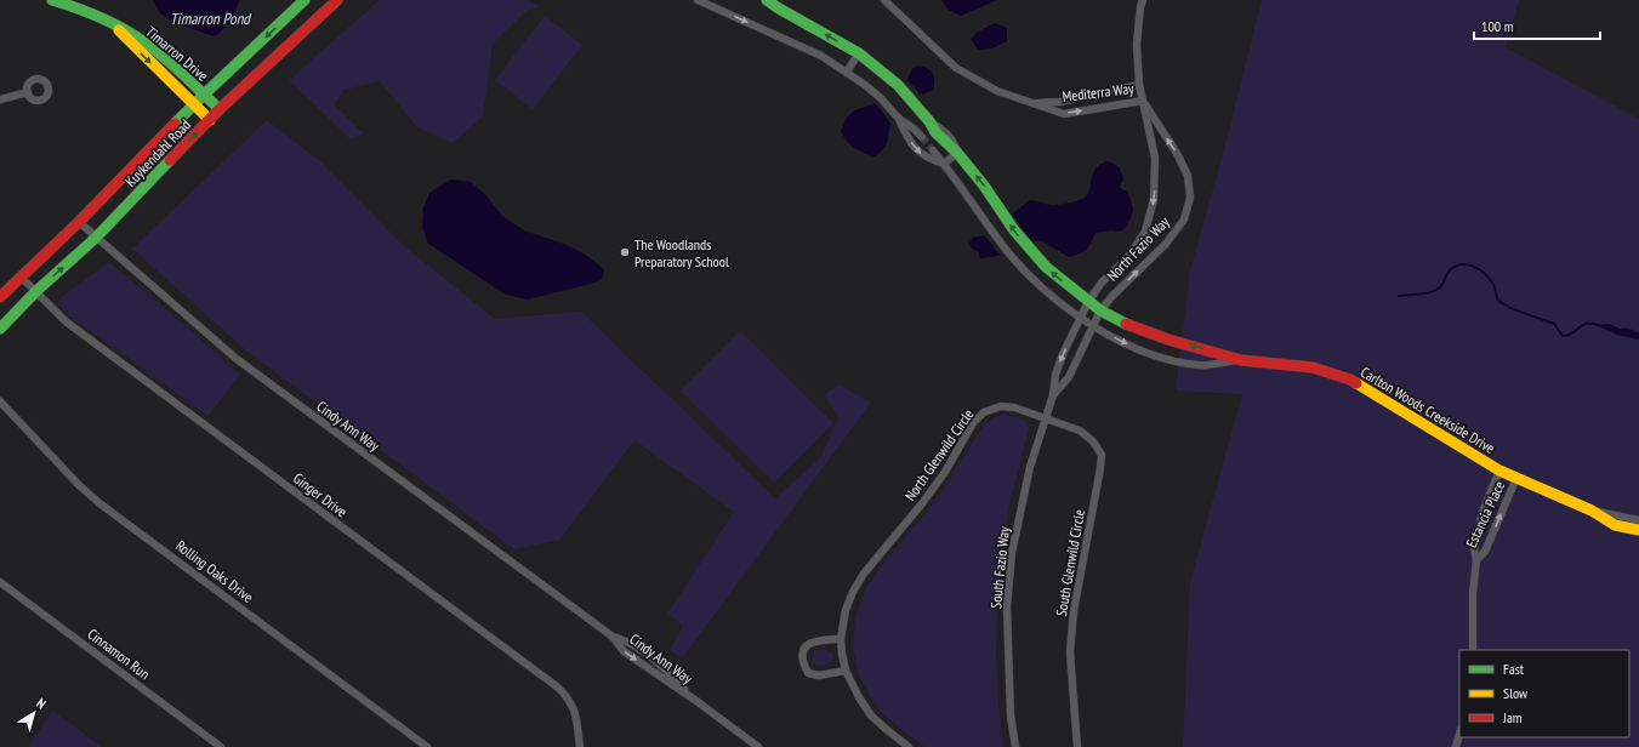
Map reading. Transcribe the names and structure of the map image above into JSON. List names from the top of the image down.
{
  "streets": {
    "street": [
      "Timarron Drive",
      "Mediterra Way",
      "Kuykendahl Road",
      "North Fazio Way",
      "Carlton Woods Creekside Drive",
      "Cindy Ann Way",
      "North Glenwild Circle",
      "Ginger Drive",
      "Estancia Place",
      "South Glenwild Circle",
      "South Fazio Way",
      "Rolling Oaks Drive",
      "Cinnamon Run"
    ]
  },
  "crossings": [
    ["Timarron Drive", "Kuykendahl Road"],
    ["Mediterra Way", "North Fazio Way"],
    ["Kuykendahl Road", "Cindy Ann Way"],
    ["Kuykendahl Road", "Ginger Drive"],
    ["North Fazio Way", "Carlton Woods Creekside Drive"],
    ["North Fazio Way", "South Fazio Way"],
    ["Carlton Woods Creekside Drive", "Estancia Place"],
    ["Carlton Woods Creekside Drive", "South Fazio Way"],
    ["North Glenwild Circle", "South Glenwild Circle"],
    ["North Glenwild Circle", "South Fazio Way"],
    ["South Glenwild Circle", "South Fazio Way"]
  ],
  "water": ["Timarron Pond"],
  "places": ["The Woodlands Preparatory School"],
  "legend": ["Fast", "Slow", "Jam"],
  "scale_bar": "100 m",
  "north": "top right"
}
